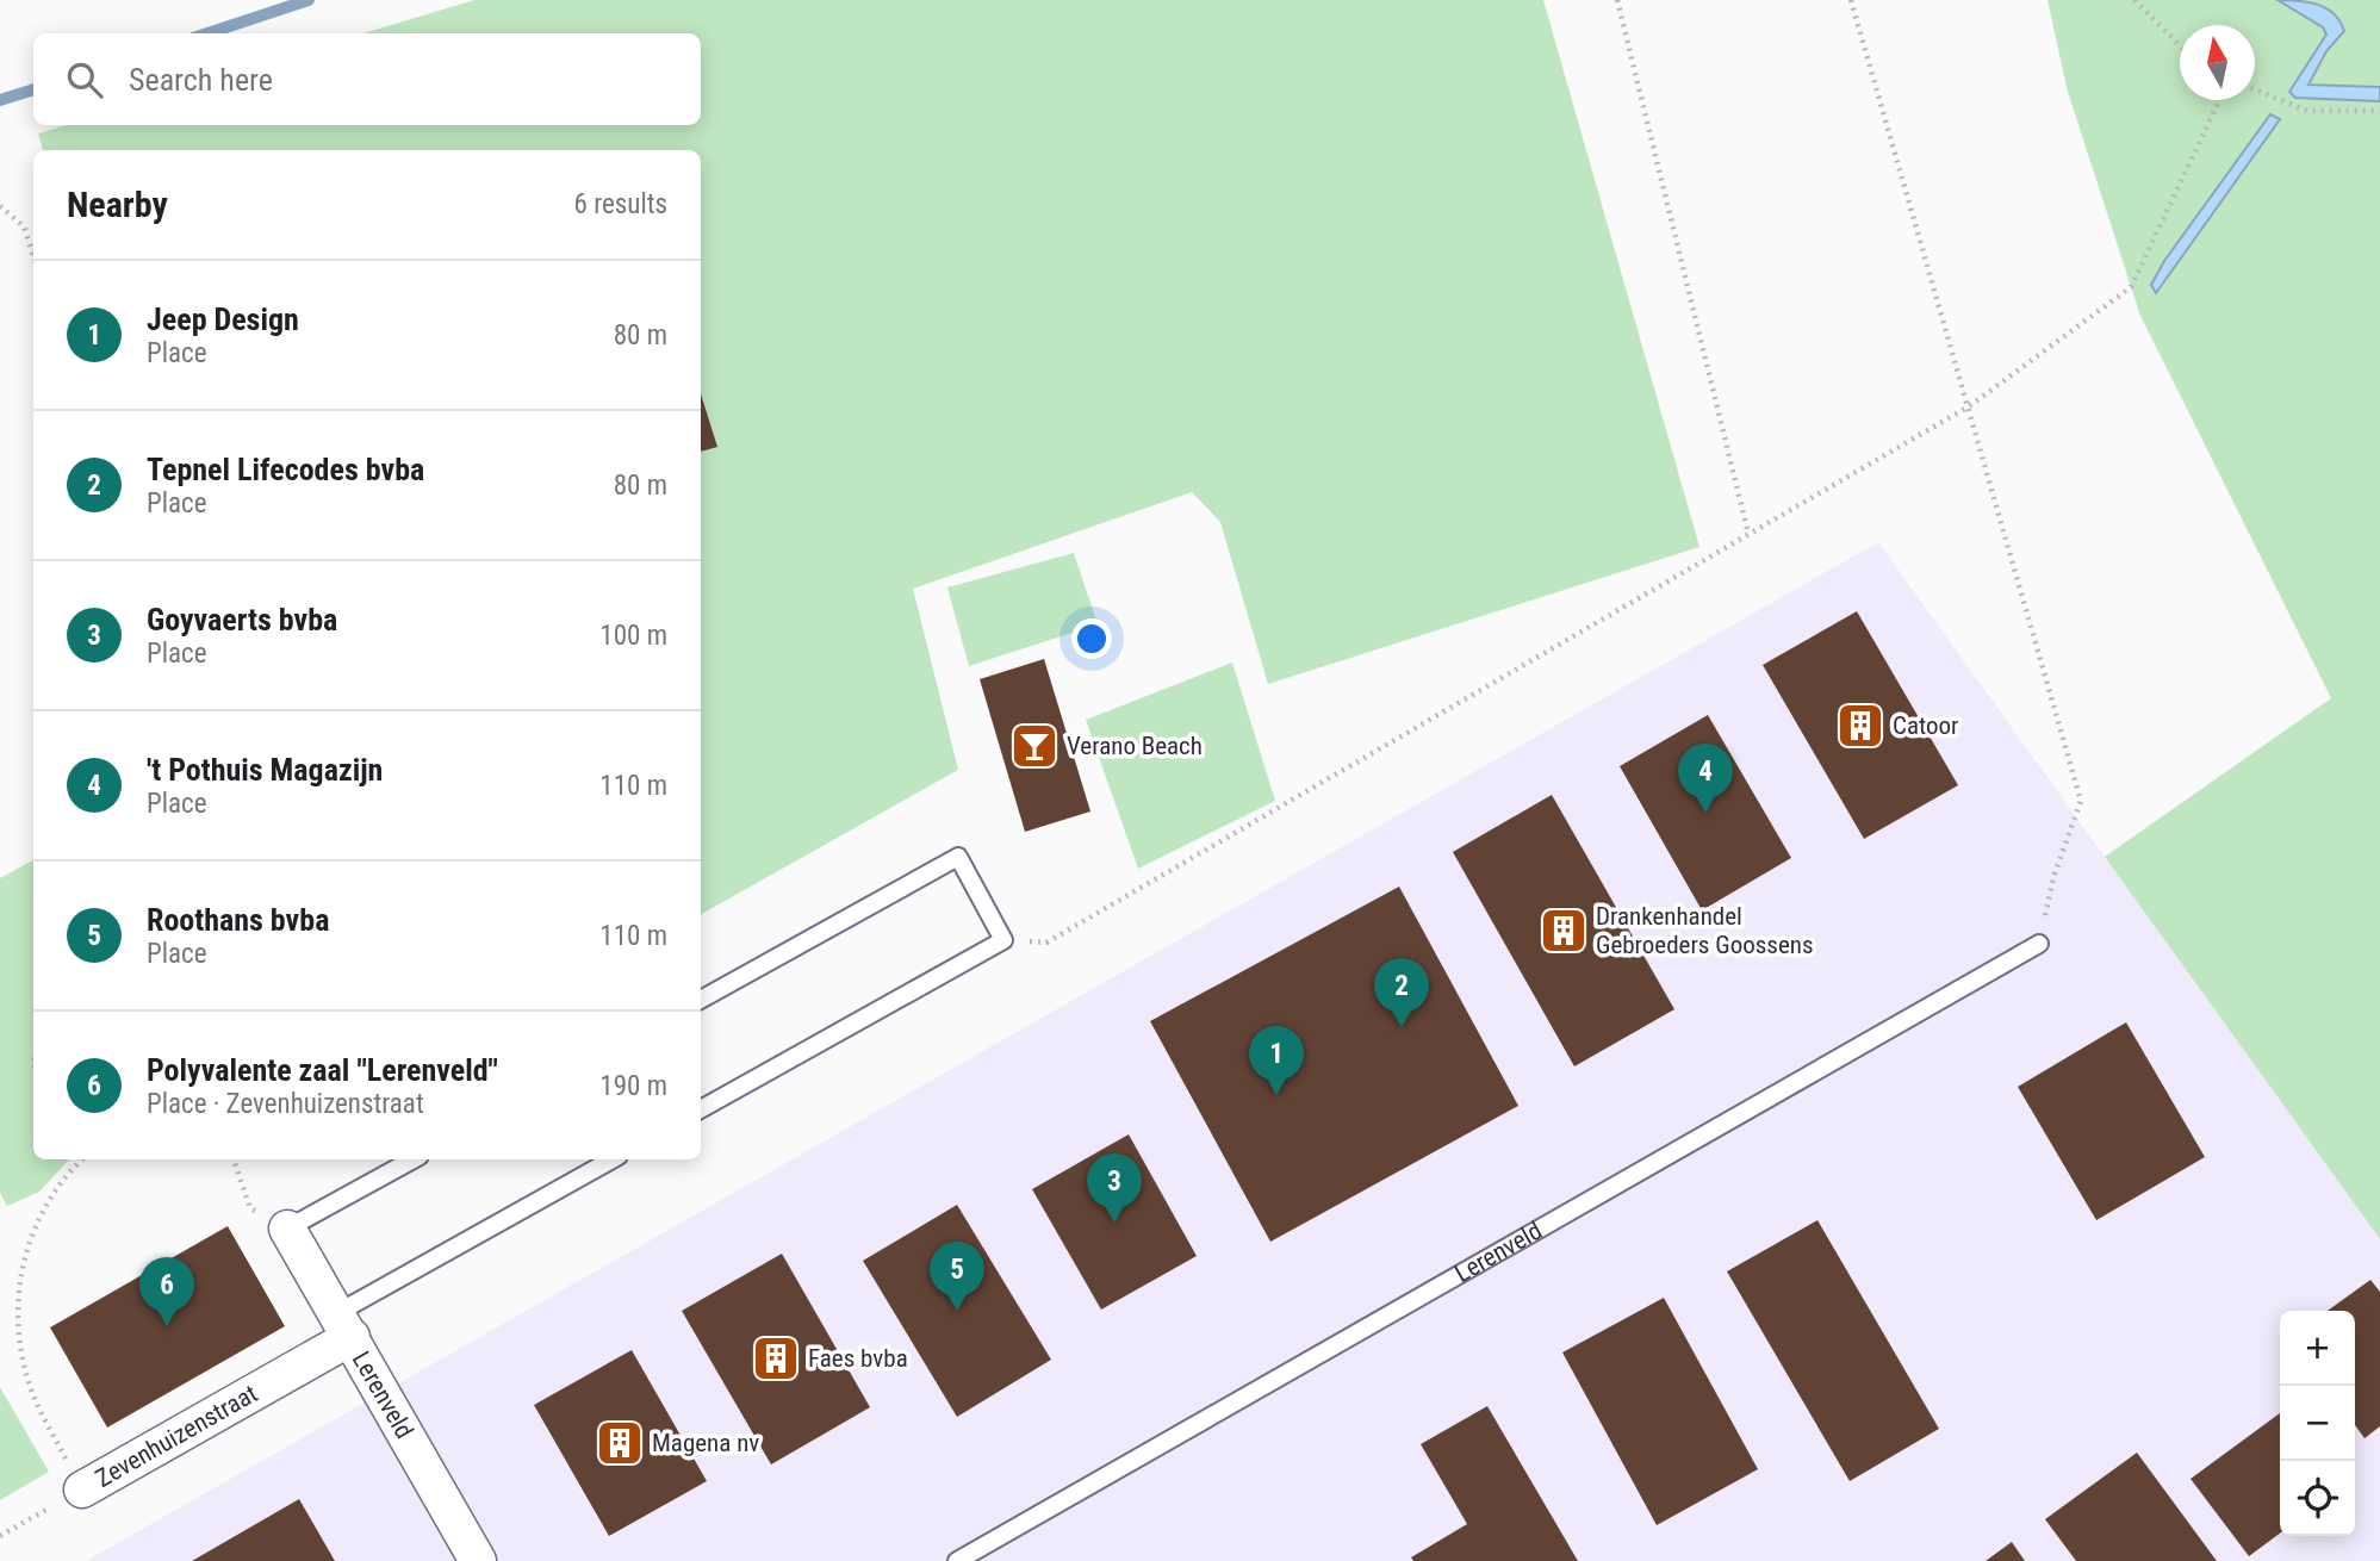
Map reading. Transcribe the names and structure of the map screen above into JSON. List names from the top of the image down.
{
  "streets": {
    "street": ["Lerenveld", "Zevenhuizenstraat"]
  },
  "crossings": [
    ["Lerenveld", "Zevenhuizenstraat"]
  ],
  "places": {
    "building": [
      "Catoor",
      "Drankenhandel Gebroeders Goossens",
      "Faes bvba",
      "Magena nv"
    ],
    "bar": ["Verano Beach"]
  },
  "north": "top",
  "page": {
    "search": "Search here",
    "heading": ["Nearby", "6 results"],
    "list": [
      {
        "mark": "1",
        "name": "Jeep Design",
        "note": "Place",
        "value": "80 m"
      },
      {
        "mark": "2",
        "name": "Tepnel Lifecodes bvba",
        "note": "Place",
        "value": "80 m"
      },
      {
        "mark": "3",
        "name": "Goyvaerts bvba",
        "note": "Place",
        "value": "100 m"
      },
      {
        "mark": "4",
        "name": "'t Pothuis Magazijn",
        "note": "Place",
        "value": "110 m"
      },
      {
        "mark": "5",
        "name": "Roothans bvba",
        "note": "Place",
        "value": "110 m"
      },
      {
        "mark": "6",
        "name": "Polyvalente zaal \"Lerenveld\"",
        "note": "Place · Zevenhuizenstraat",
        "value": "190 m"
      }
    ],
    "pins": [
      "4",
      "2",
      "1",
      "3",
      "5",
      "6"
    ],
    "map_buttons": ["+", "−"]
  }
}
